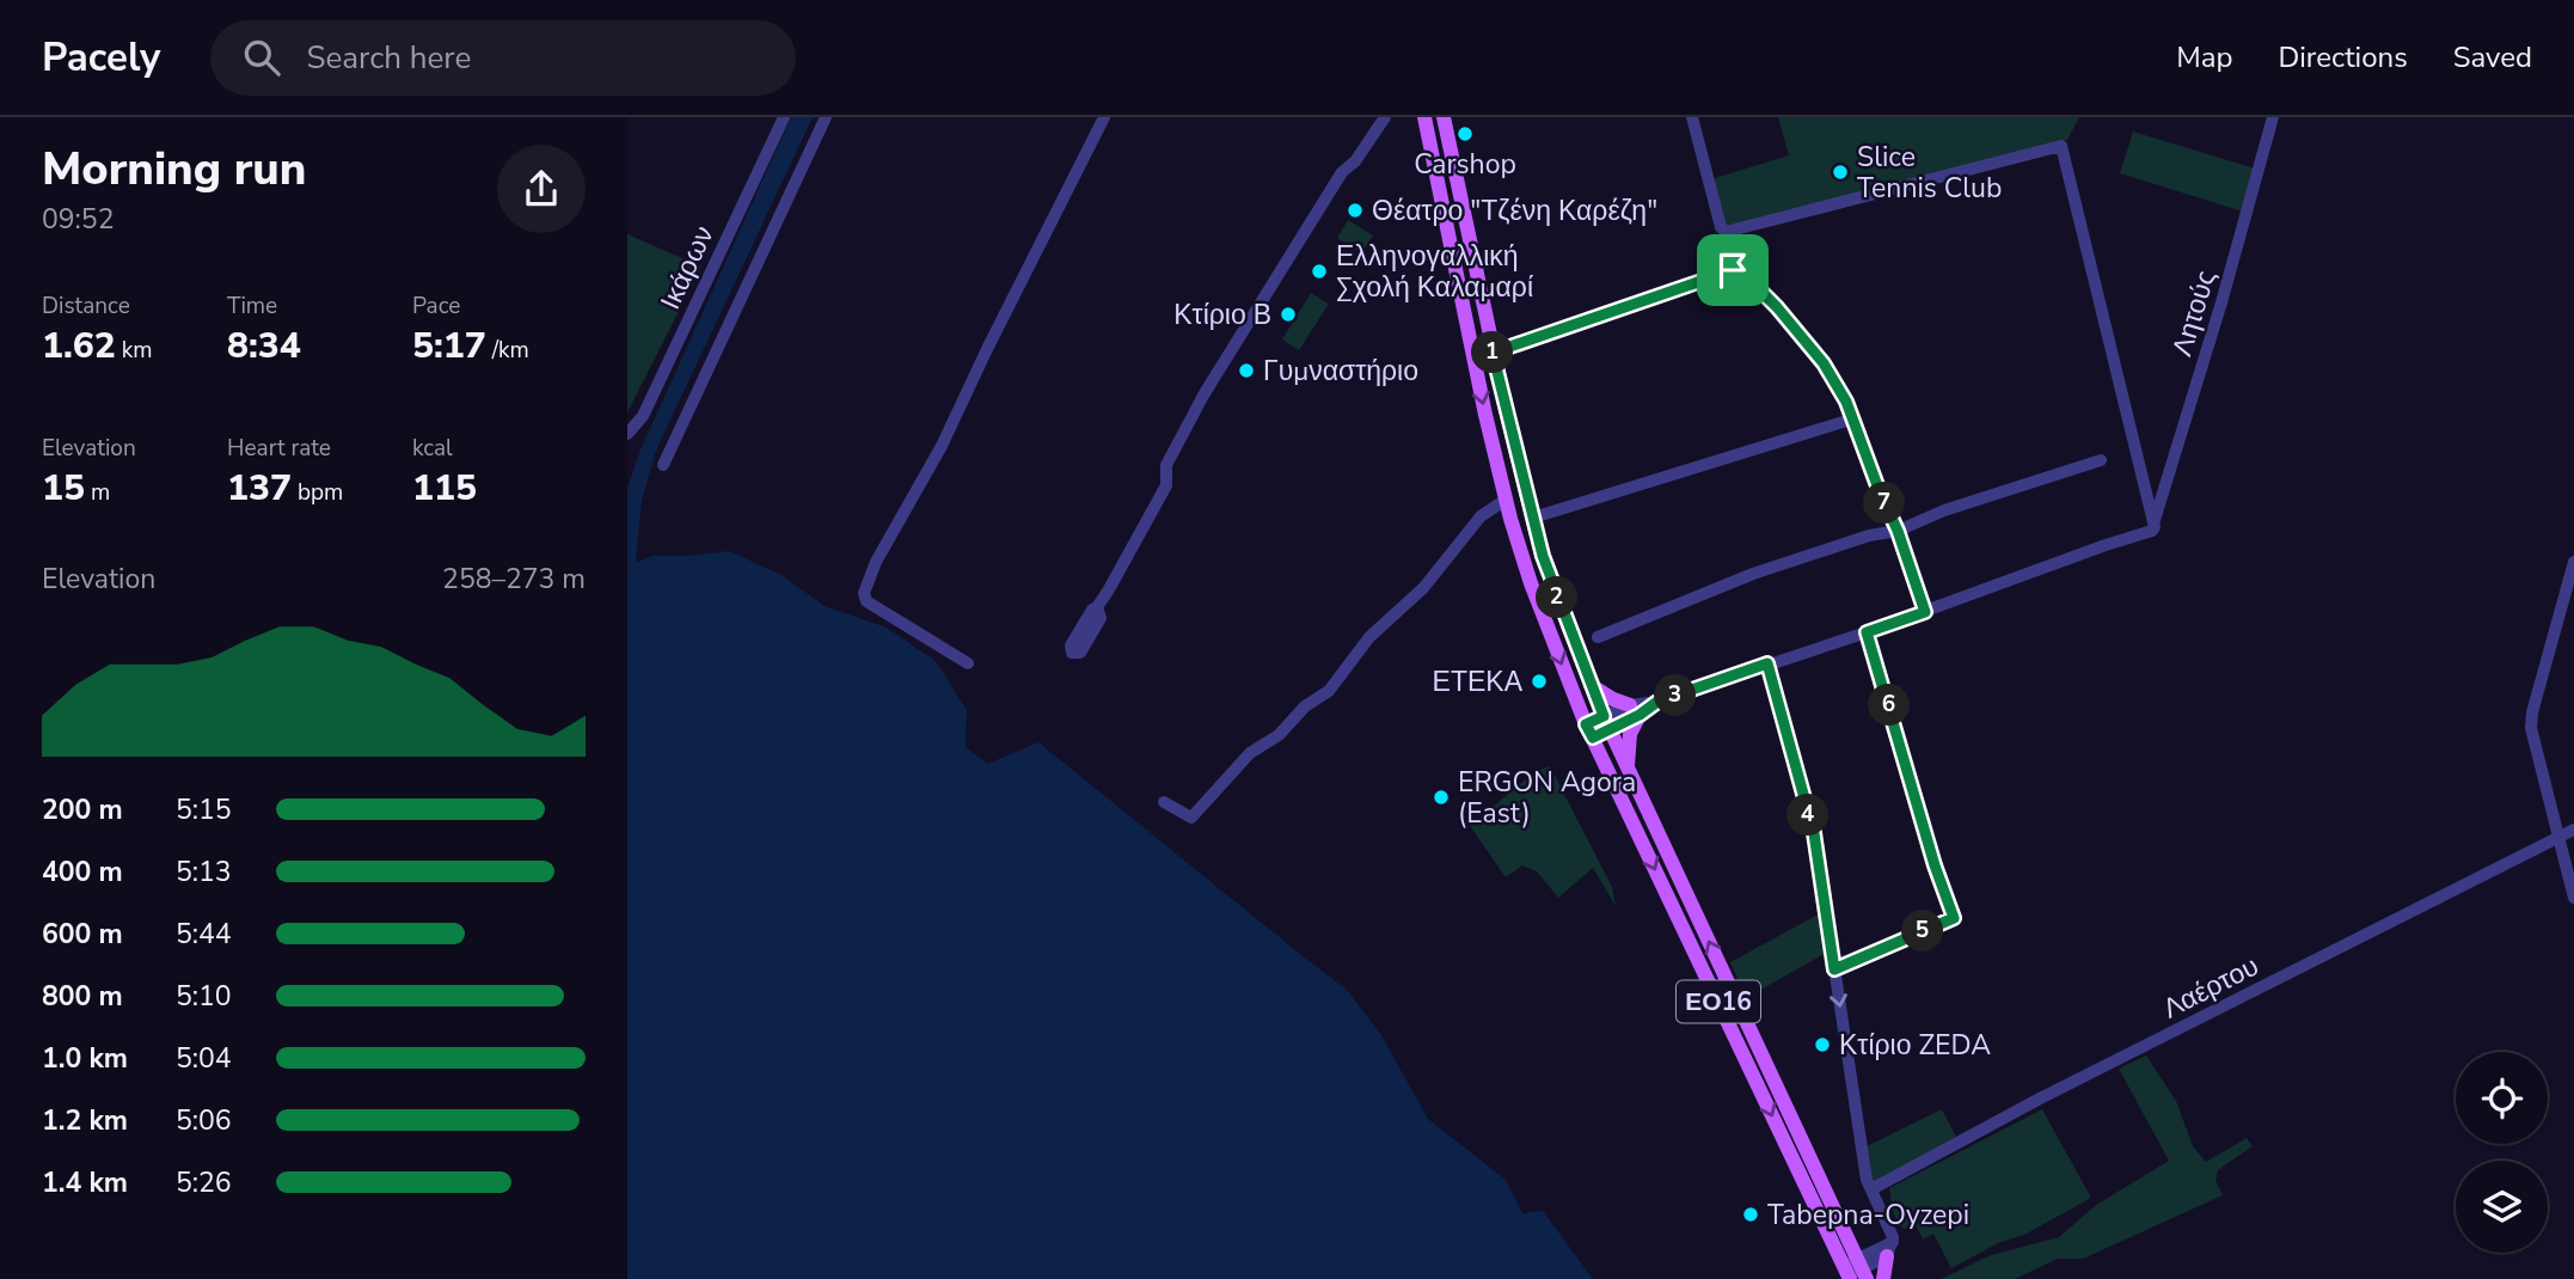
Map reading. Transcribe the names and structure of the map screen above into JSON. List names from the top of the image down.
{
  "streets": {
    "main road": ["ΕΟ16"],
    "street": ["Ικάρων", "Λητούς", "Λαέρτου"]
  },
  "places": [
    "Carshop",
    "Slice Tennis Club",
    "Θέατρο \"Τζένη Καρέζη\"",
    "Ελληνογαλλική Σχολή Καλαμαρί",
    "Κτίριο Β",
    "Γυμναστήριο",
    "ΕΤΕΚΑ",
    "ERGON Agora (East)",
    "Κτίριο ZEDA",
    "Tabepna-Oyzepi"
  ],
  "page": {
    "header": "Pacely",
    "search": "Search here",
    "nav": ["Map", "Directions", "Saved"],
    "heading": ["Morning run", "09:52"],
    "stats": [
      ["Distance", "1.62 km"],
      ["Time", "8:34"],
      ["Pace", "5:17 /km"],
      ["Elevation", "15 m"],
      ["Heart rate", "137 bpm"],
      ["kcal", "115"]
    ],
    "pins": [
      "1",
      "7",
      "2",
      "3",
      "6",
      "4",
      "5"
    ],
    "chart": ["Elevation", "258–273 m"],
    "list": [
      {
        "name": "200 m",
        "note": "5:15"
      },
      {
        "name": "400 m",
        "note": "5:13"
      },
      {
        "name": "600 m",
        "note": "5:44"
      },
      {
        "name": "800 m",
        "note": "5:10"
      },
      {
        "name": "1.0 km",
        "note": "5:04"
      },
      {
        "name": "1.2 km",
        "note": "5:06"
      },
      {
        "name": "1.4 km",
        "note": "5:26"
      }
    ]
  }
}
